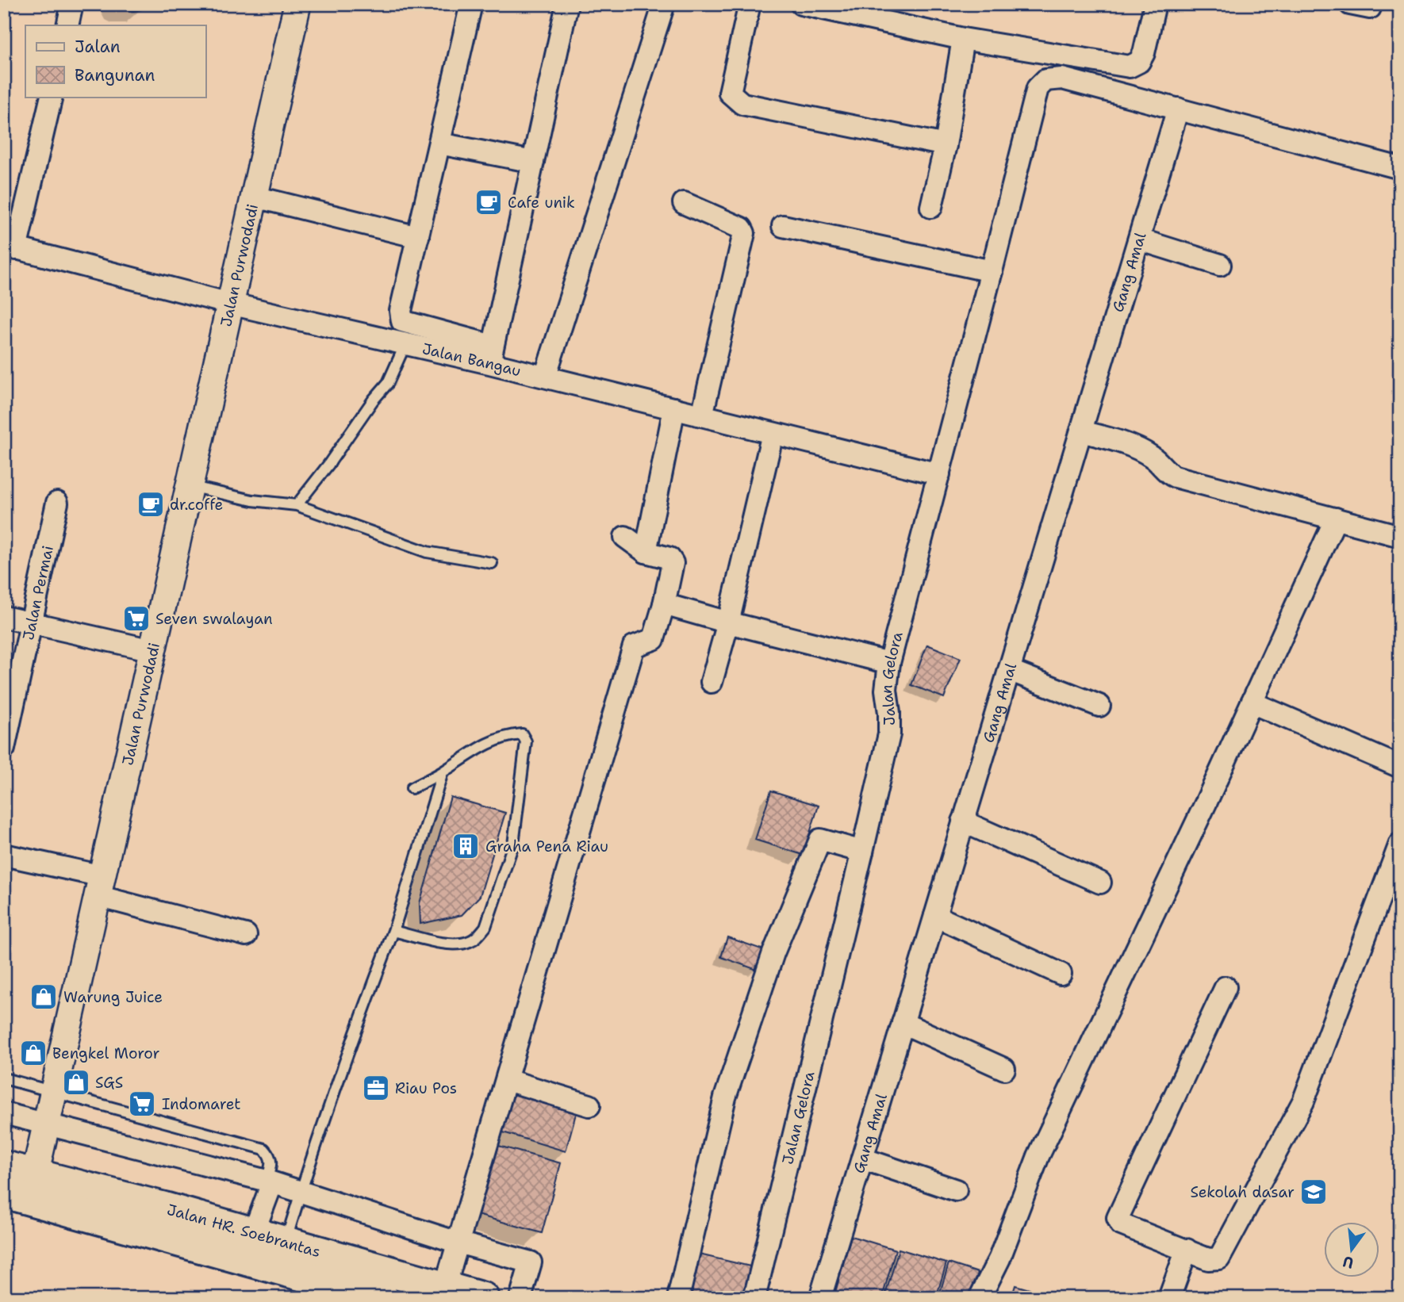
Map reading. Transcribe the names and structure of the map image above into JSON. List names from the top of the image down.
{
  "streets": {
    "main road": ["Jalan HR. Soebrantas"],
    "street": [
      "Jalan Purwodadi",
      "Gang Amal",
      "Jalan Bangau",
      "Jalan Permai",
      "Jalan Gelora"
    ]
  },
  "crossings": [
    ["Jalan Purwodadi", "Jalan Bangau"],
    ["Jalan Purwodadi", "Jalan HR. Soebrantas"],
    ["Gang Amal", "Jalan Gelora"],
    ["Jalan Bangau", "Jalan Gelora"]
  ],
  "places": {
    "cafe": ["Cafe unik", "dr.coffe"],
    "supermarket": ["Seven swalayan", "Indomaret"],
    "building": ["Graha Pena Riau"],
    "shop": ["Warung Juice", "Bengkel Moror", "SGS"],
    "office": ["Riau Pos"],
    "school or university": ["Sekolah dasar"]
  },
  "legend": ["Jalan", "Bangunan"],
  "north": "bottom"
}
